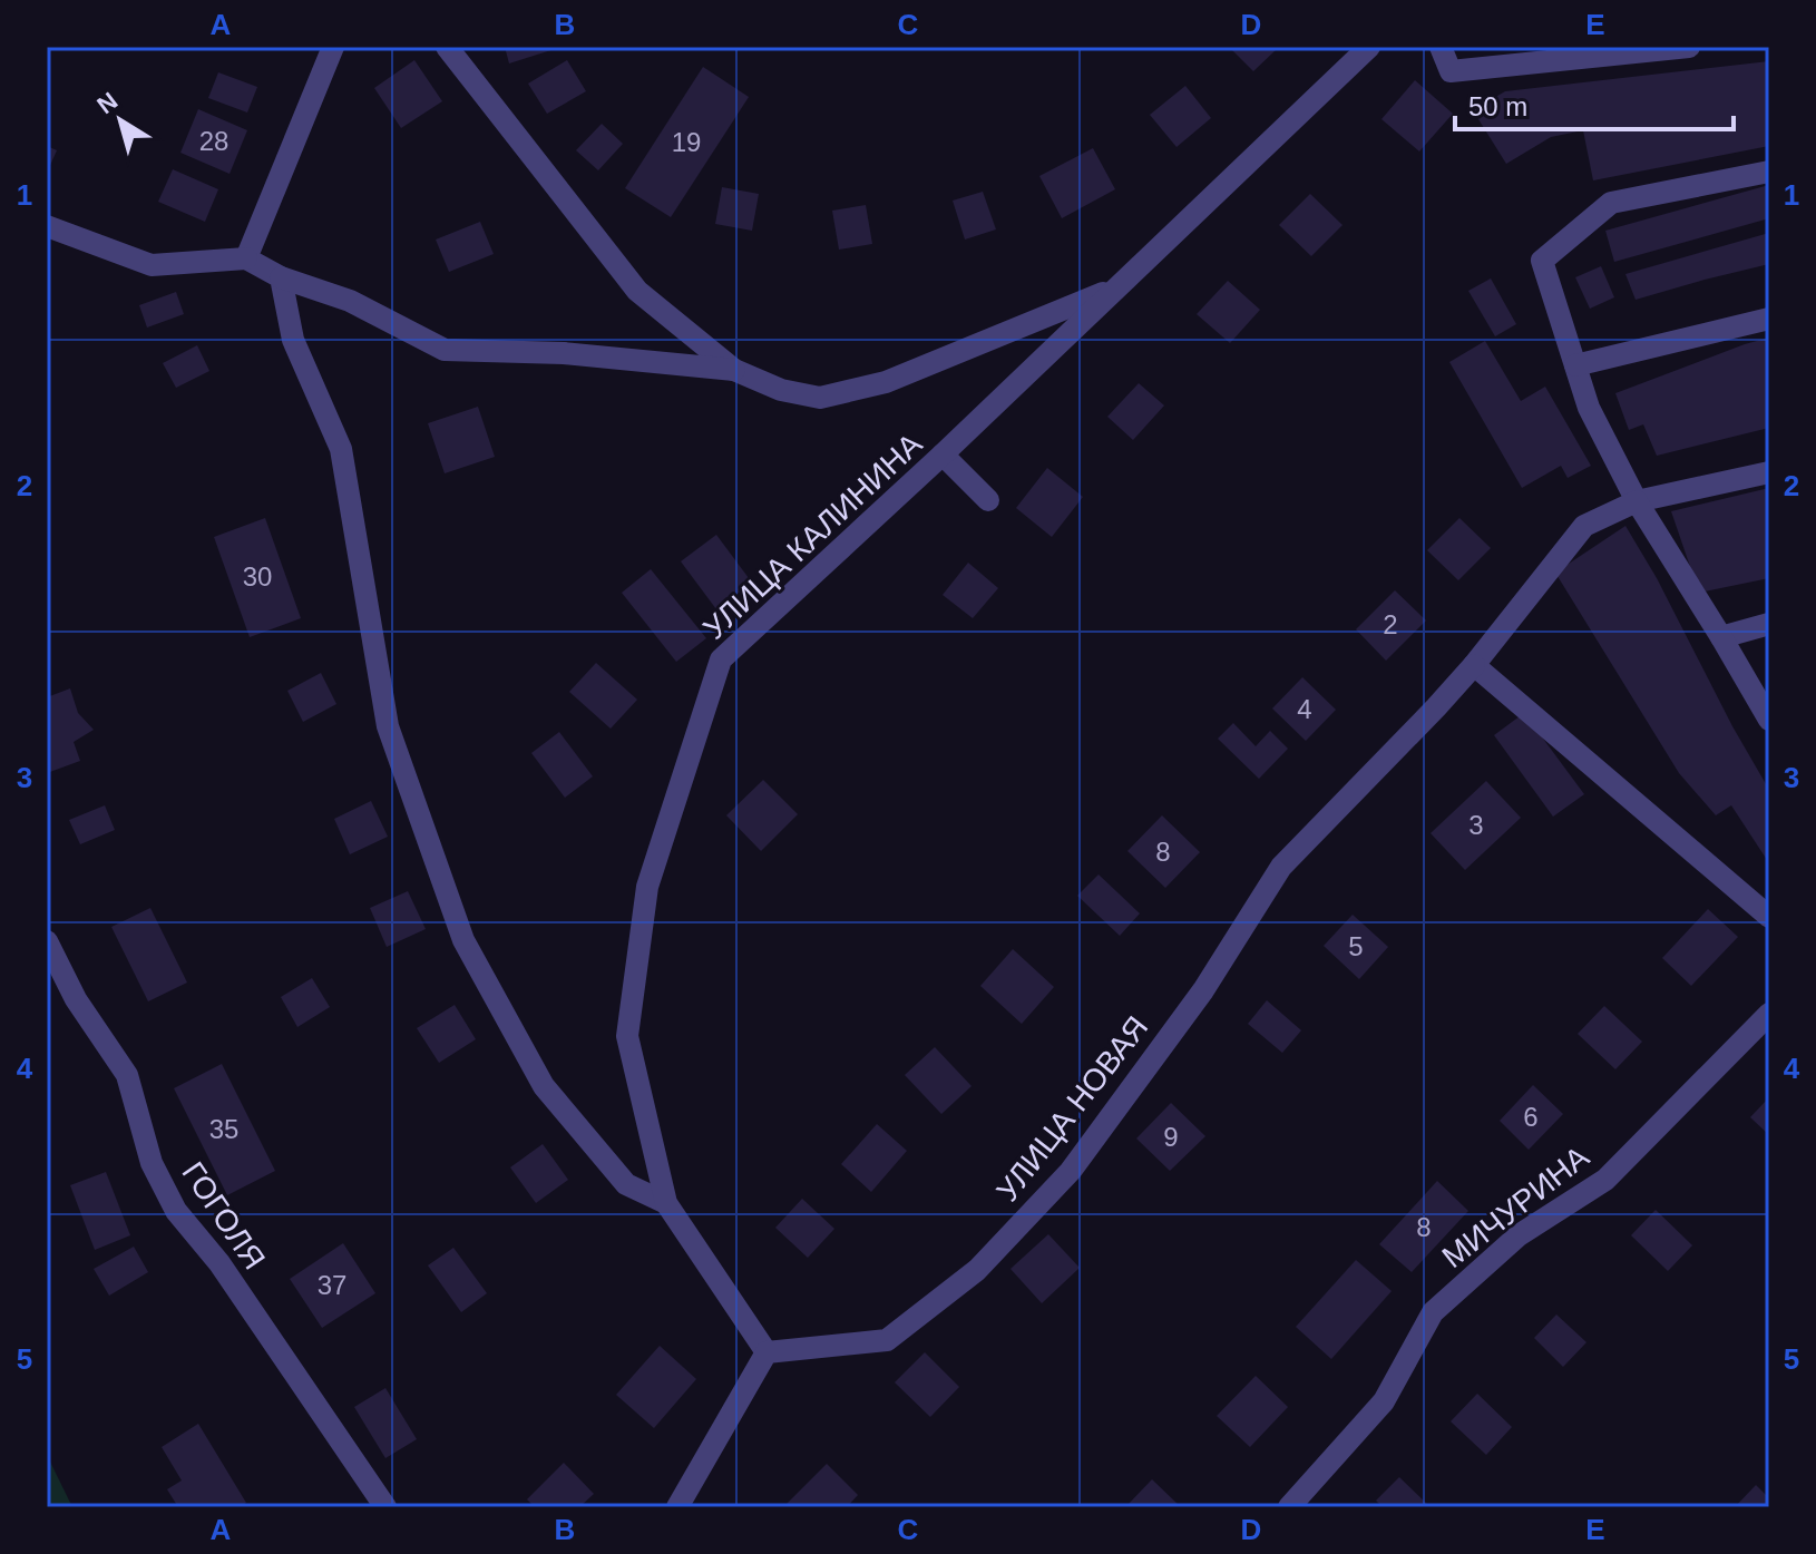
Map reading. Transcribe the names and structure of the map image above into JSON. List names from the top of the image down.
{
  "streets": {
    "street": [
      "УЛИЦА КАЛИНИНА",
      "УЛИЦА НОВАЯ",
      "МИЧУРИНА",
      "ГОГОЛЯ"
    ]
  },
  "crossings": [
    ["УЛИЦА КАЛИНИНА", "УЛИЦА НОВАЯ"]
  ],
  "house_numbers": [
    "28",
    "19",
    "30",
    "2",
    "4",
    "3",
    "8",
    "5",
    "6",
    "35",
    "9",
    "8",
    "37"
  ],
  "scale_bar": "50 m",
  "north": "top left",
  "grid": {
    "columns": [
      "A",
      "B",
      "C",
      "D",
      "E"
    ],
    "rows": [
      "1",
      "2",
      "3",
      "4",
      "5"
    ]
  }
}
